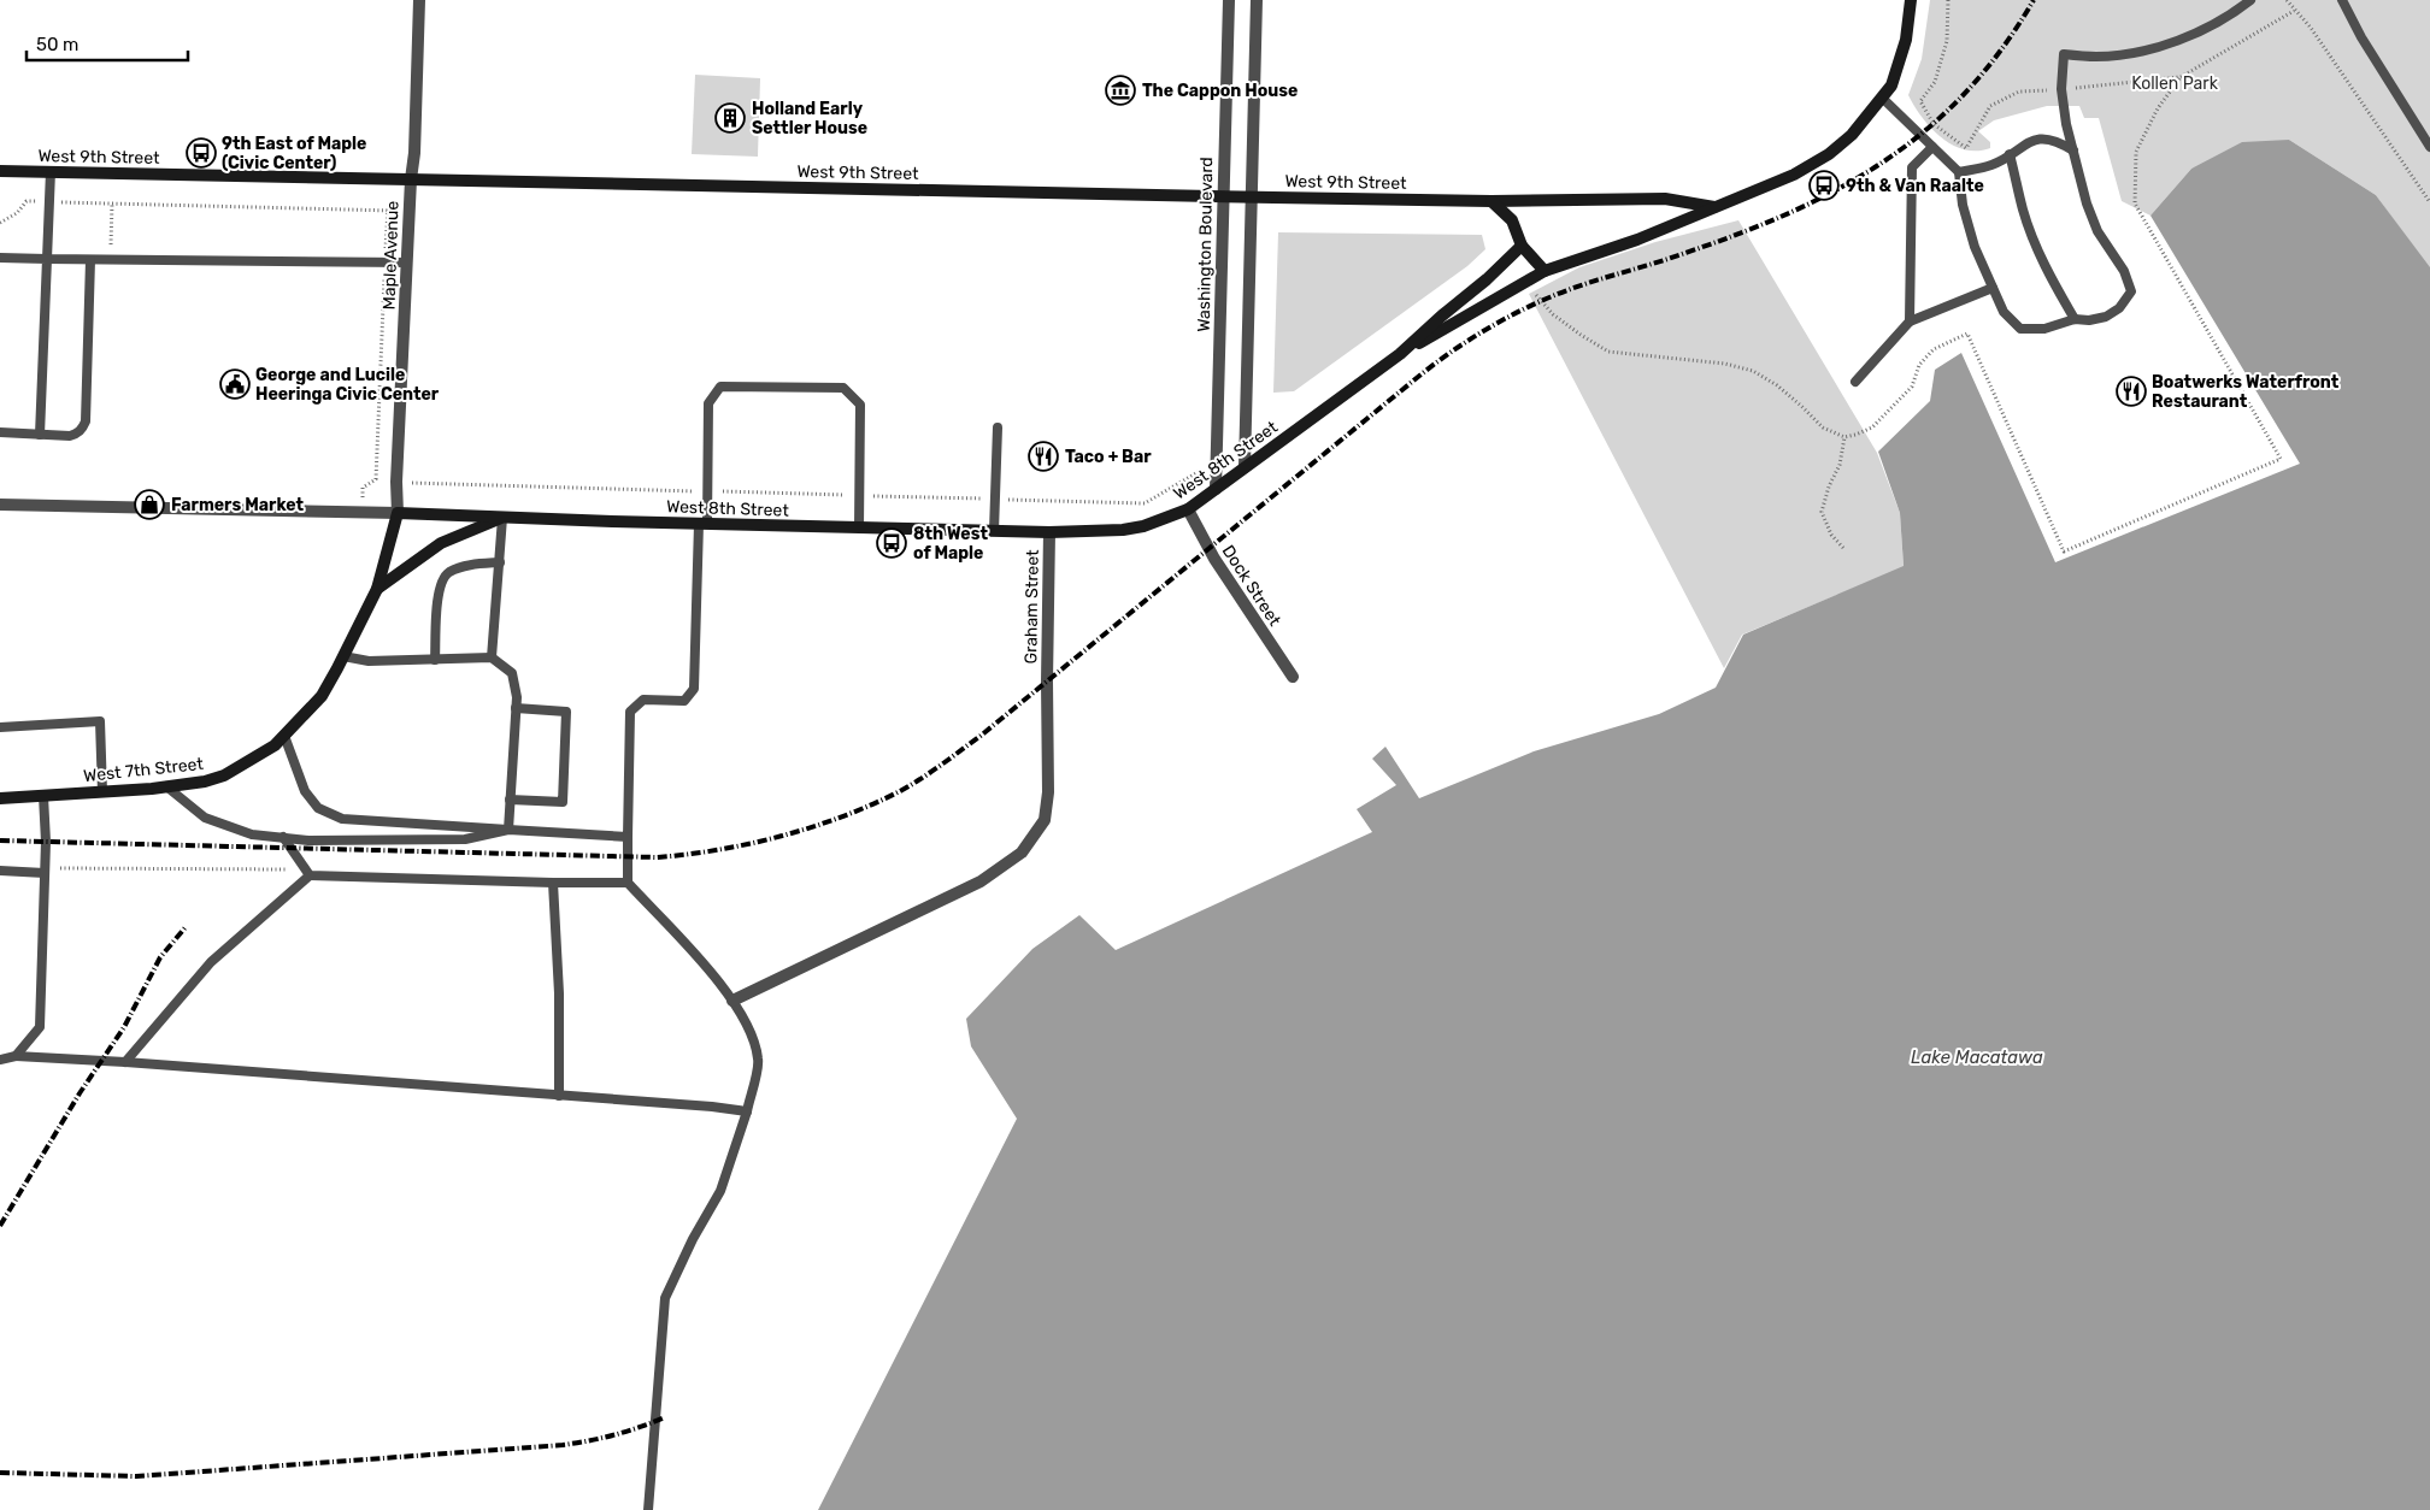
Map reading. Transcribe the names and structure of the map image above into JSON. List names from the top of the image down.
{
  "streets": {
    "street": [
      "West 9th Street",
      "Washington Boulevard",
      "Maple Avenue",
      "West 8th Street",
      "Dock Street",
      "Graham Street",
      "West 7th Street"
    ]
  },
  "crossings": [
    ["West 9th Street", "Washington Boulevard"],
    ["West 9th Street", "Maple Avenue"],
    ["West 9th Street", "West 8th Street"],
    ["Washington Boulevard", "West 8th Street"],
    ["Maple Avenue", "West 8th Street"],
    ["Maple Avenue", "West 7th Street"],
    ["West 8th Street", "Dock Street"],
    ["West 8th Street", "Graham Street"],
    ["West 8th Street", "West 7th Street"]
  ],
  "water": ["Lake Macatawa"],
  "parks": ["Kollen Park"],
  "places": {
    "museum": ["The Cappon House"],
    "building": ["Holland Early Settler House"],
    "bus stop": ["9th East of Maple (Civic Center)", "9th & Van Raalte", "8th West of Maple"],
    "public building": ["George and Lucile Heeringa Civic Center"],
    "restaurant": ["Boatwerks Waterfront Restaurant", "Taco + Bar"],
    "shop": ["Farmers Market"]
  },
  "scale_bar": "50 m"
}
